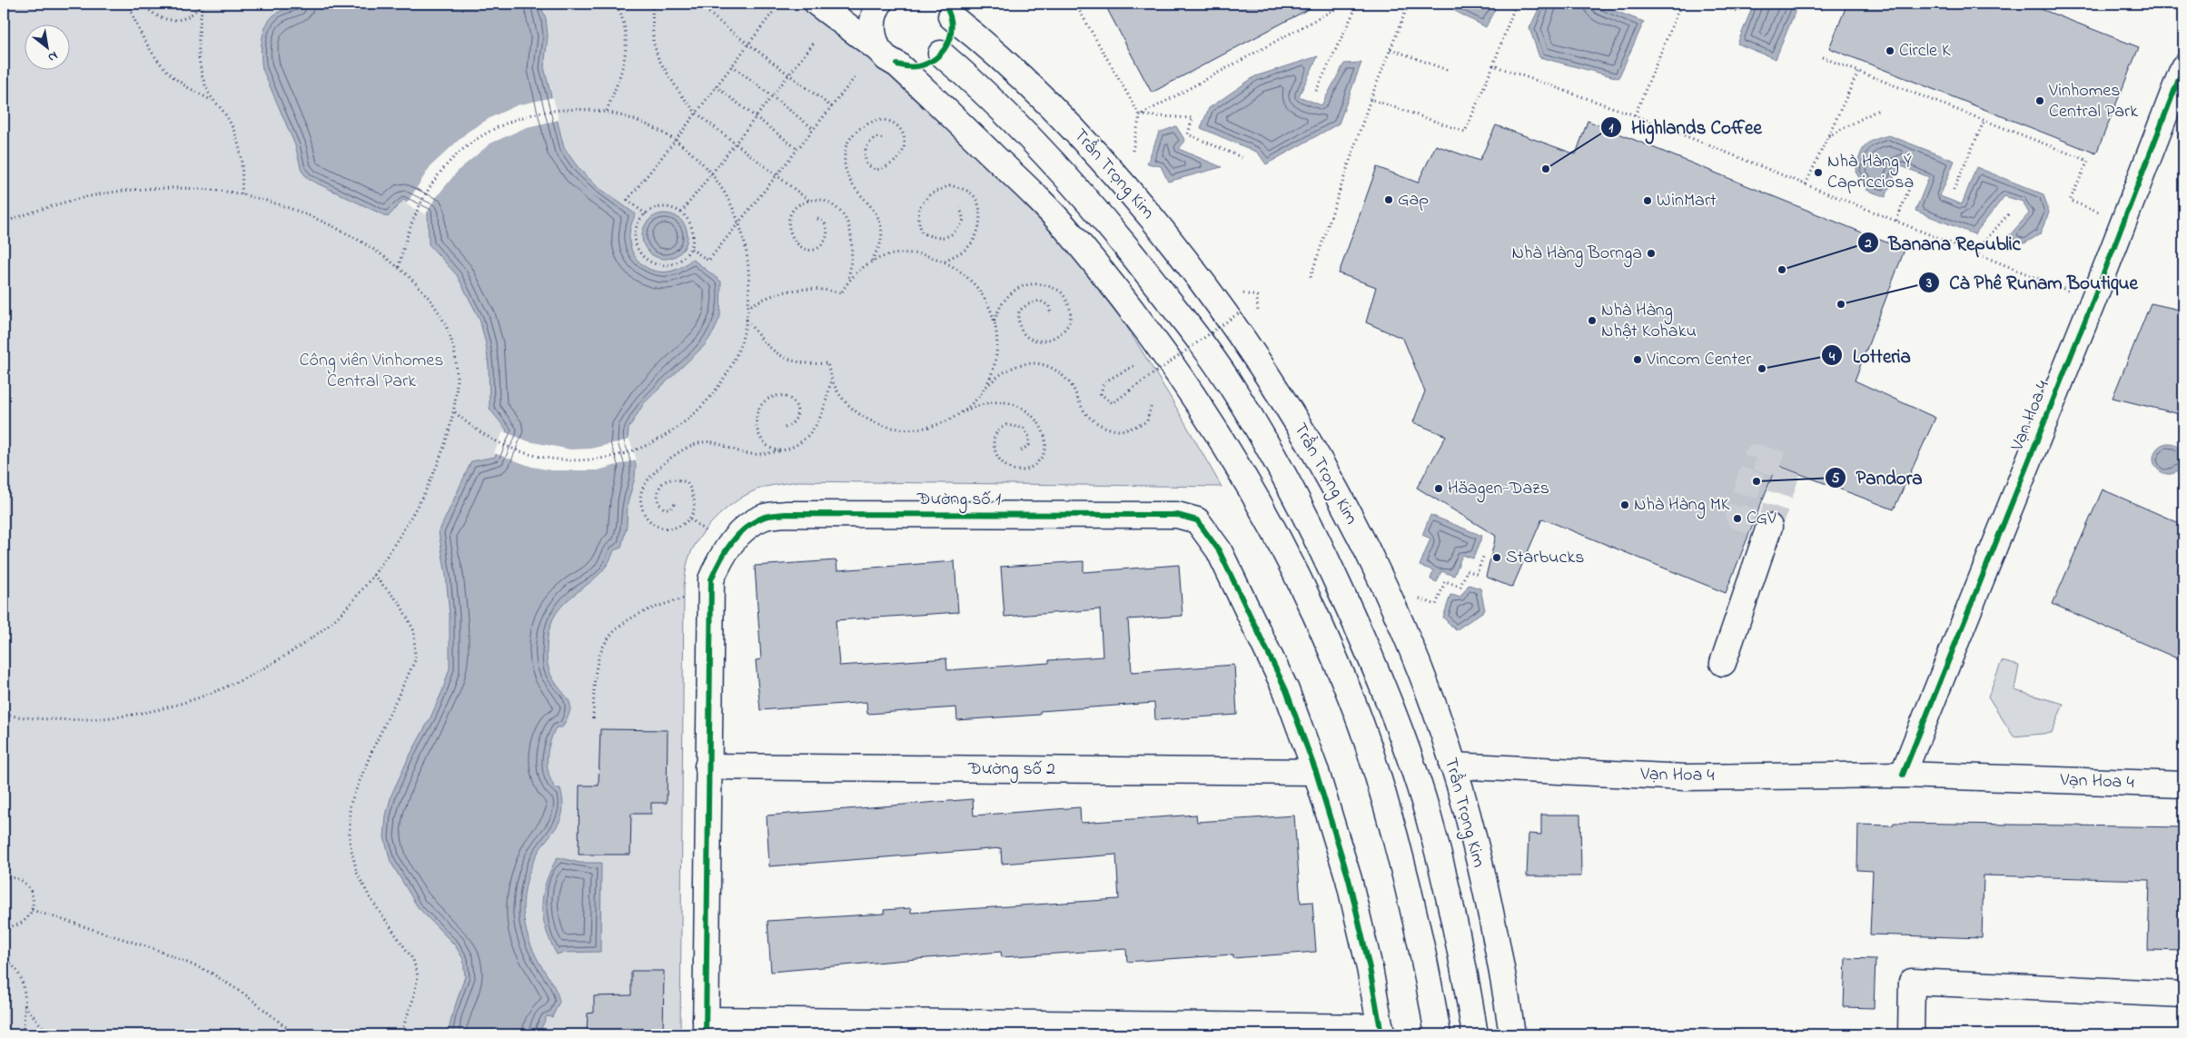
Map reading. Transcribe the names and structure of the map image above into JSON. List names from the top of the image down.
{
  "streets": {
    "street": [
      "Trần Trọng Kim",
      "Vạn Hoa 4",
      "Đường số 1",
      "Đường số 2"
    ]
  },
  "crossings": [
    ["Trần Trọng Kim", "Vạn Hoa 4"],
    ["Đường số 1", "Đường số 2"]
  ],
  "parks": ["Công viên Vinhomes Central Park"],
  "places": [
    "Circle K",
    "Vinhomes Central Park",
    "Highlands Coffee",
    "Nhà Hàng Ý Capricciosa",
    "Gap",
    "WinMart",
    "Nhà Hàng Bornga",
    "Banana Republic",
    "Cà Phê Runam Boutique",
    "Nhà Hàng Nhật Kohaku",
    "Vincom Center",
    "Lotteria",
    "Pandora",
    "Häagen-Dazs",
    "Nhà Hàng MK",
    "CGV",
    "Starbucks"
  ],
  "north": "bottom right"
}
